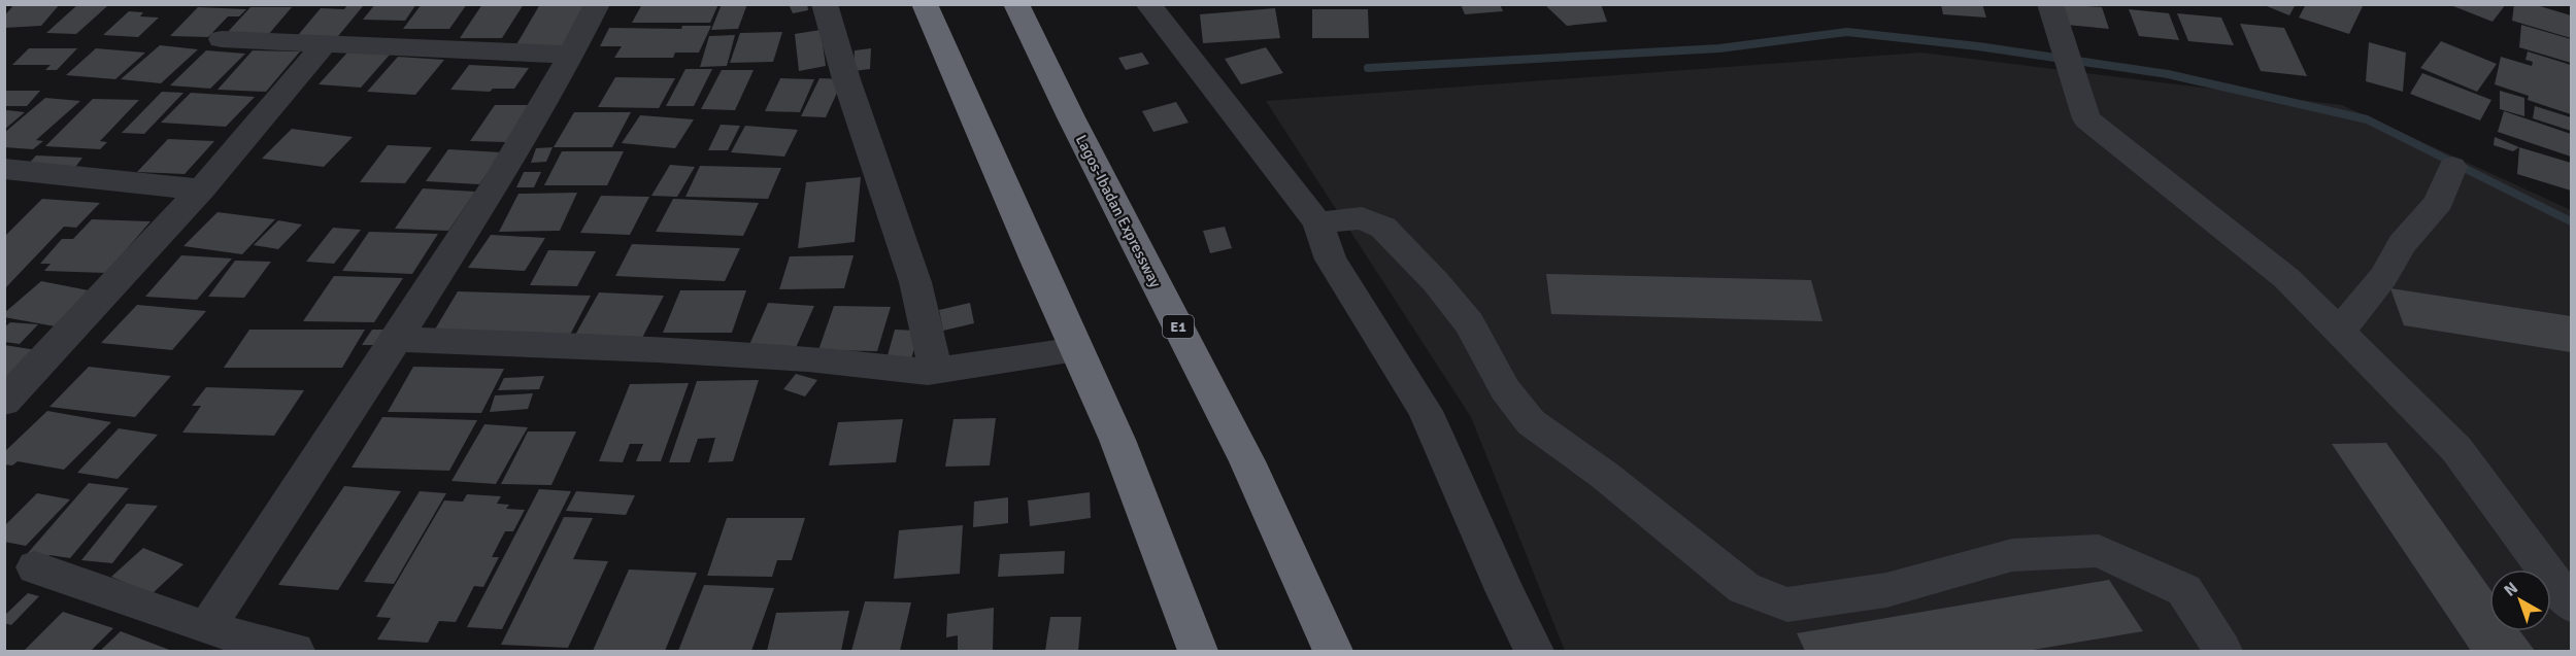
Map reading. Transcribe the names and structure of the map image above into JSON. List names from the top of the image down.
{
  "streets": {
    "highway": ["Lagos-Ibadan Expressway", "E1"]
  },
  "north": "top left"
}
